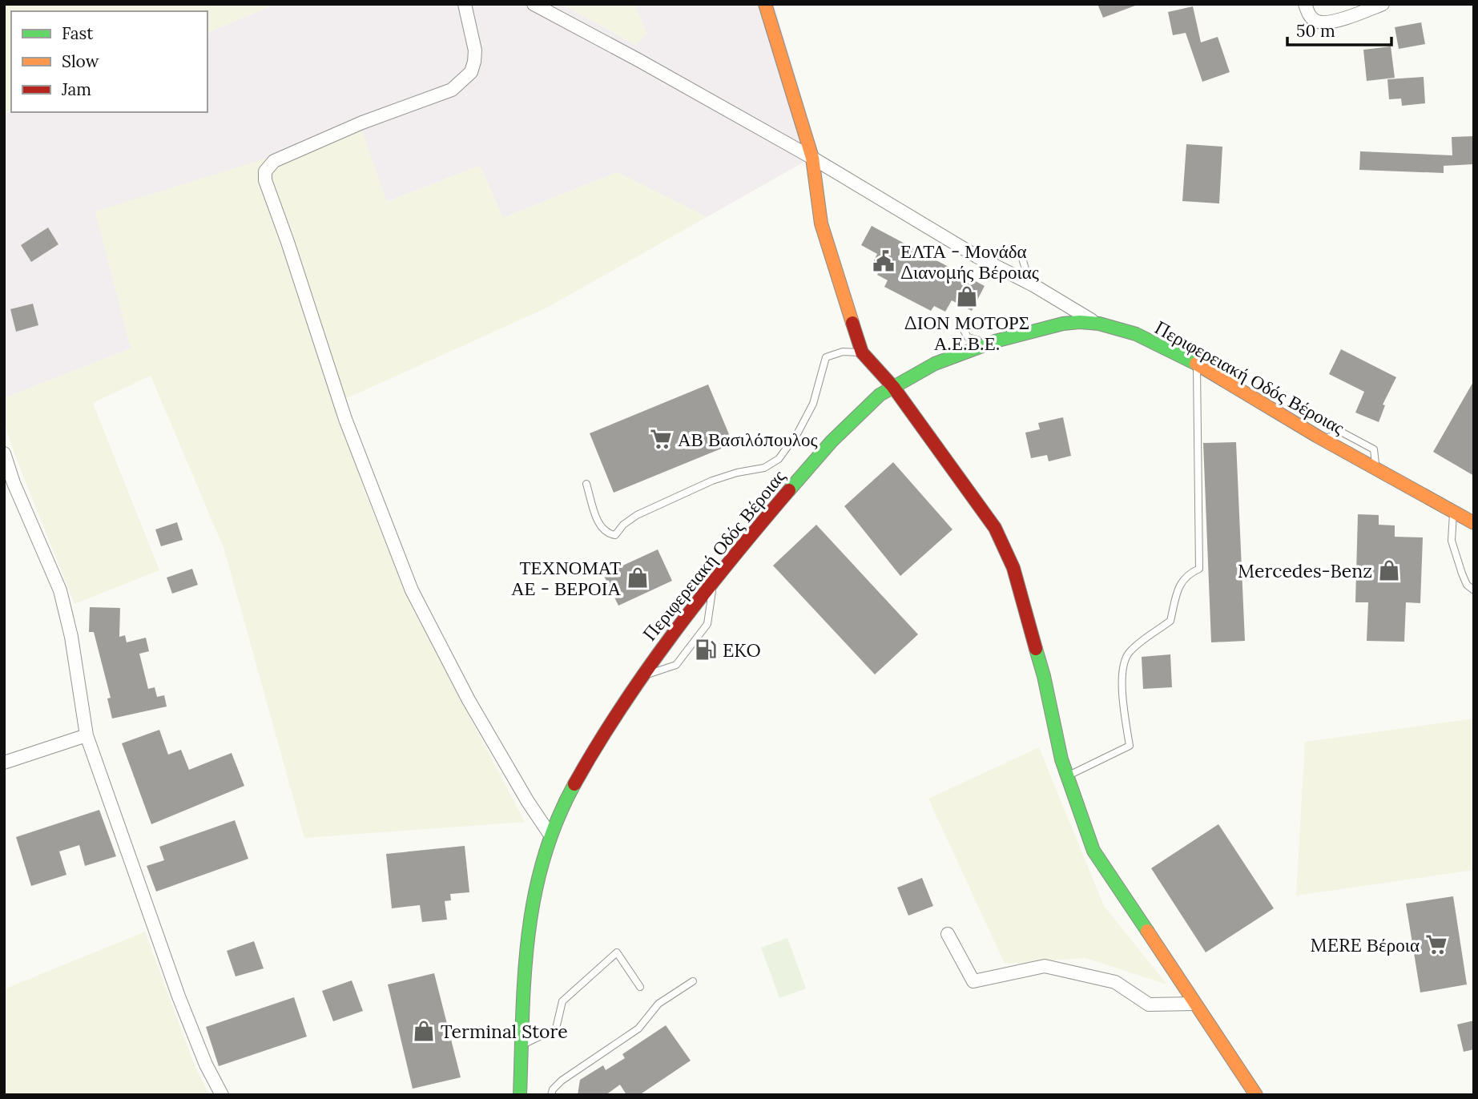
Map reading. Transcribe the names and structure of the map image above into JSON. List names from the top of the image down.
{
  "streets": {
    "main road": ["Περιφερειακή Οδός Βέροιας"]
  },
  "places": {
    "public building": ["ΕΛΤΑ - Μονάδα Διανομής Βέροιας"],
    "shop": [
      "ΔΙΟΝ ΜΟΤΟΡΣ Α.Ε.Β.Ε.",
      "Mercedes-Benz",
      "ΤΕΧΝΟΜΑΤ ΑΕ - ΒΕΡΟΙΑ",
      "Terminal Store"
    ],
    "supermarket": ["ΑΒ Βασιλόπουλος", "MERE Βέροια"],
    "fuel station": ["EKO"]
  },
  "legend": ["Fast", "Slow", "Jam"],
  "scale_bar": "50 m"
}
